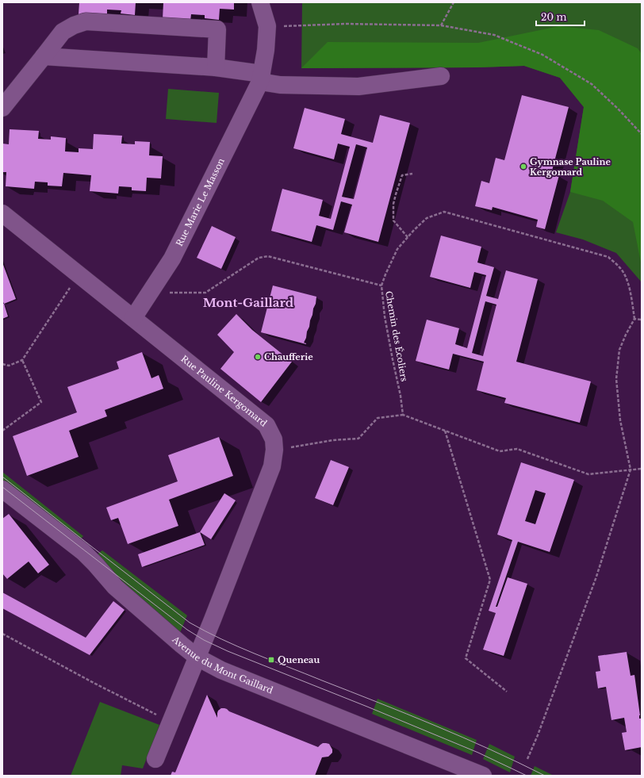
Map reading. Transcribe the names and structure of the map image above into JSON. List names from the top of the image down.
{
  "streets": {
    "street": ["Rue Marie Le Masson", "Rue Pauline Kergomard", "Avenue du Mont Gaillard"],
    "path": ["Chemin des Écoliers"]
  },
  "crossings": [
    ["Rue Marie Le Masson", "Rue Pauline Kergomard"],
    ["Rue Pauline Kergomard", "Avenue du Mont Gaillard"]
  ],
  "districts": ["Mont-Gaillard"],
  "places": {
    "other": ["Gymnase Pauline Kergomard", "Chaufferie"],
    "transit": ["Queneau"]
  },
  "scale_bar": "20 m"
}
